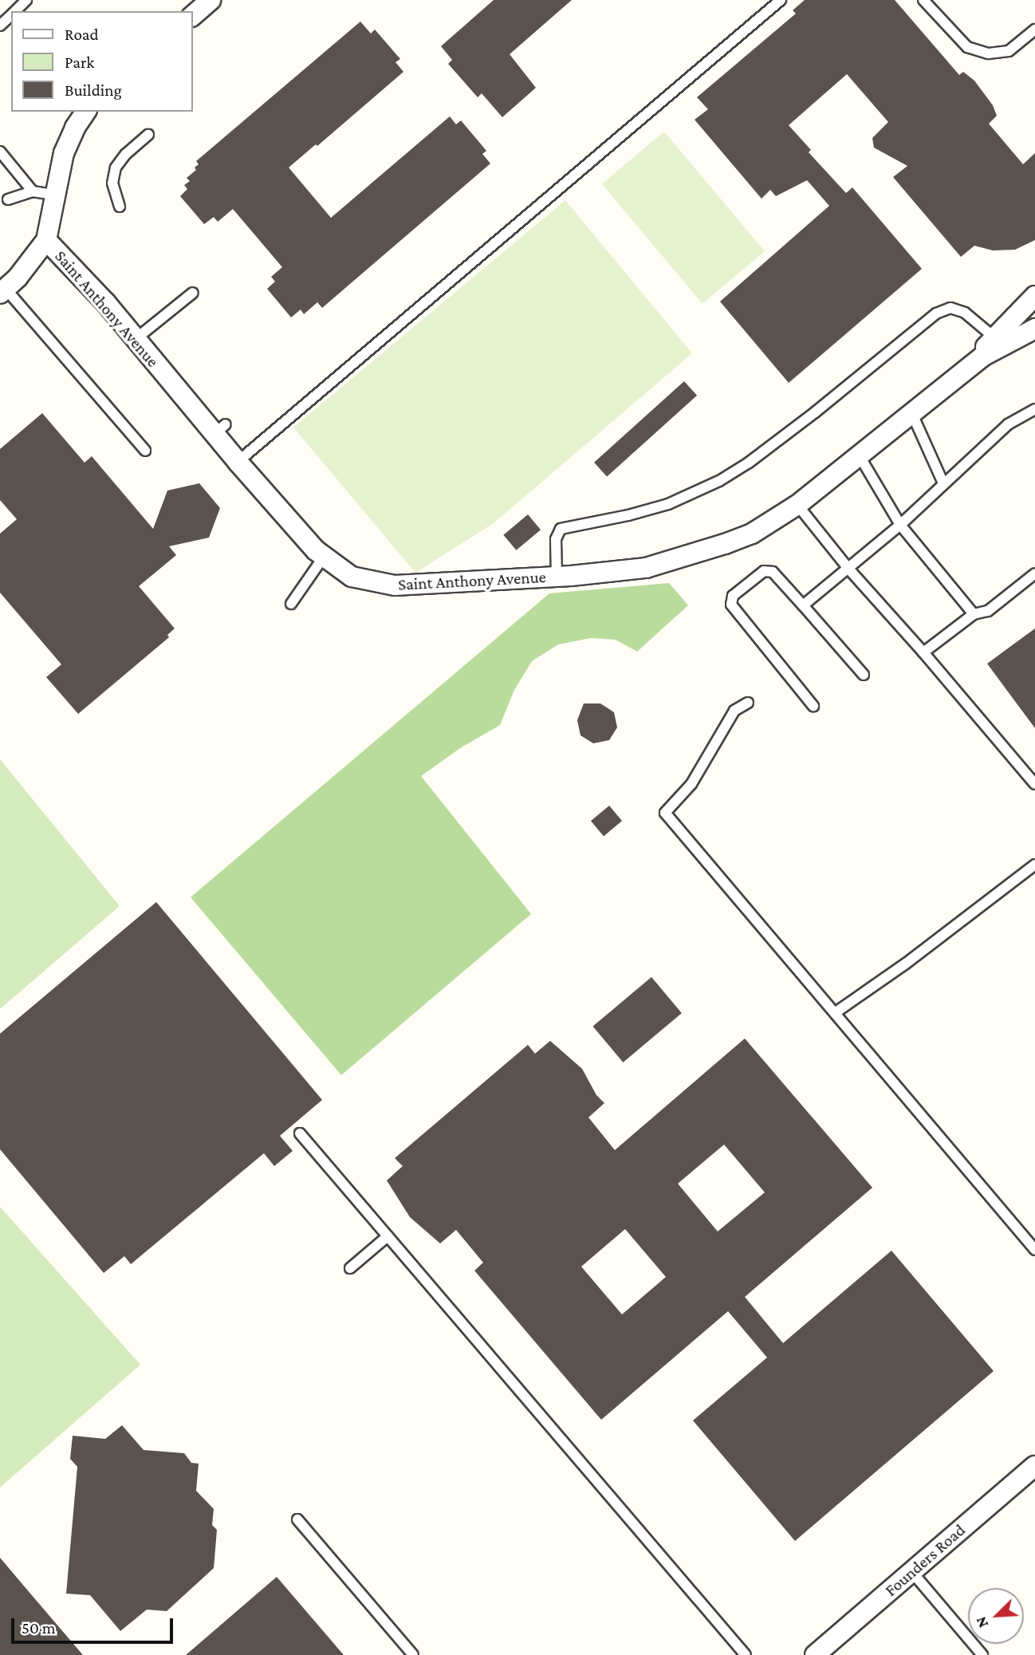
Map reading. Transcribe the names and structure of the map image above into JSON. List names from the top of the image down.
{
  "streets": {
    "street": ["Saint Anthony Avenue", "Founders Road"]
  },
  "legend": ["Road", "Park", "Building"],
  "scale_bar": "50 m",
  "north": "bottom left"
}
